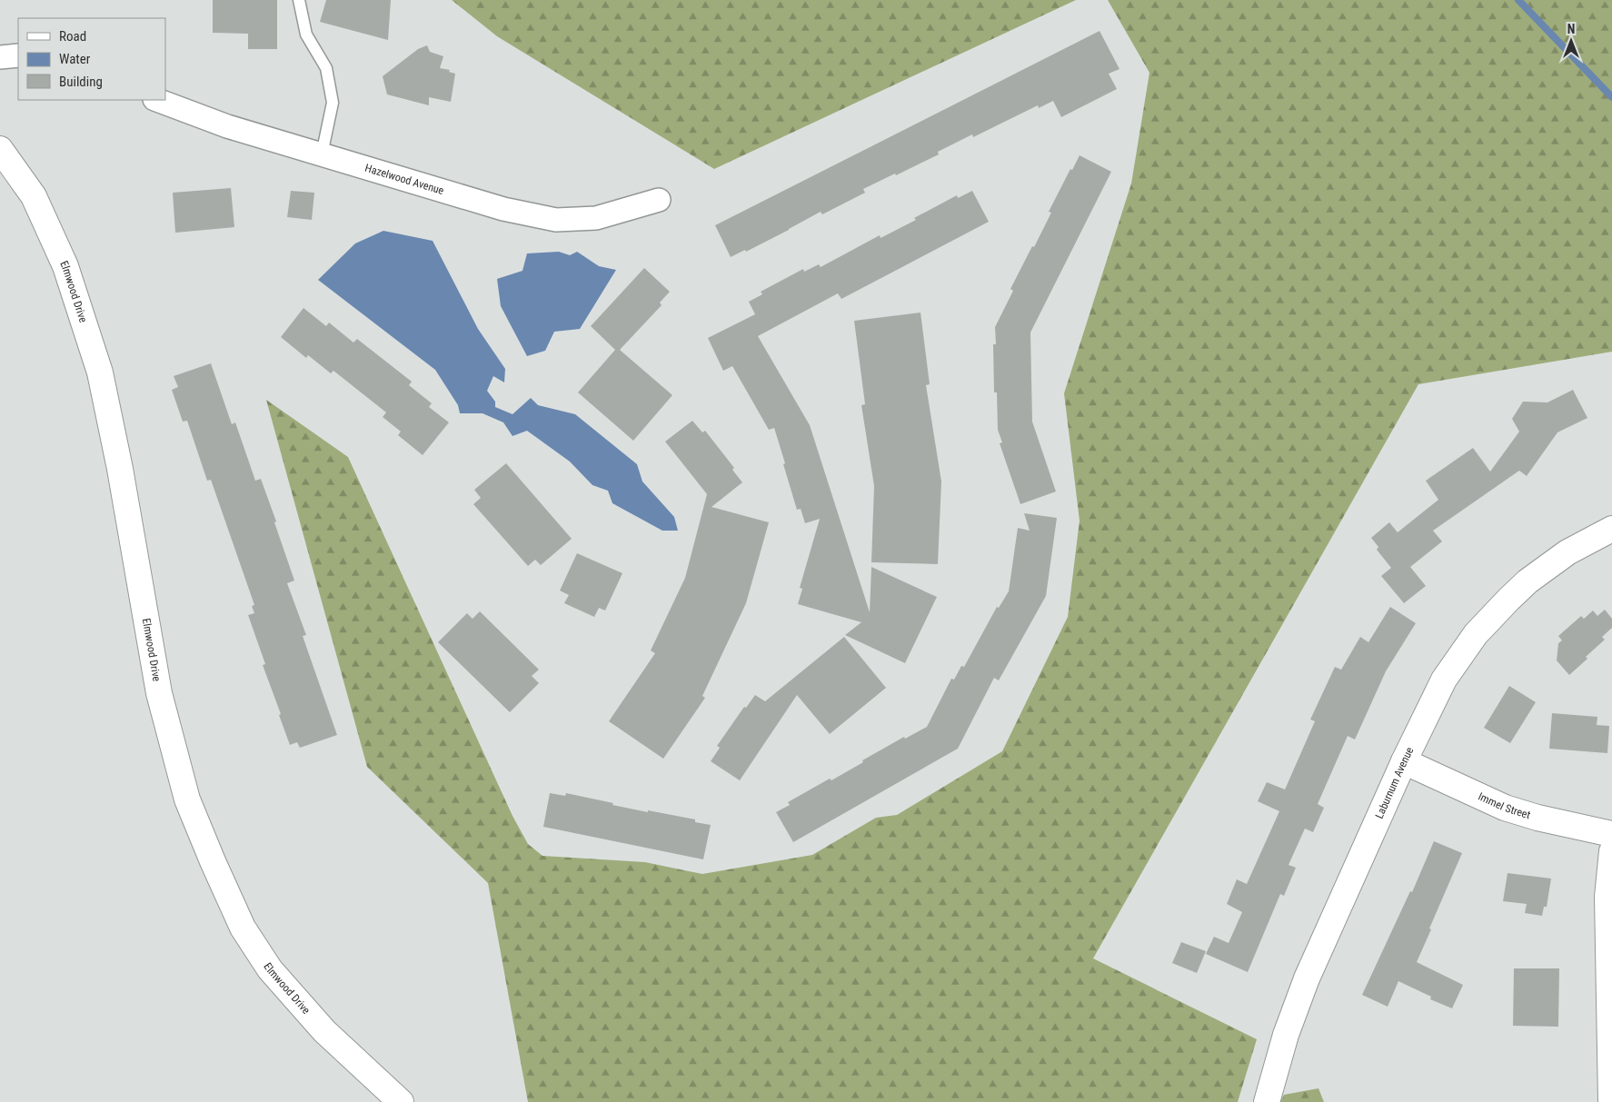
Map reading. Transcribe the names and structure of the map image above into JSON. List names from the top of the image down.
{
  "streets": {
    "street": [
      "Hazelwood Avenue",
      "Elmwood Drive",
      "Laburnum Avenue",
      "Immel Street"
    ]
  },
  "crossings": [
    ["Laburnum Avenue", "Immel Street"]
  ],
  "legend": ["Road", "Water", "Building"],
  "north": "top"
}
